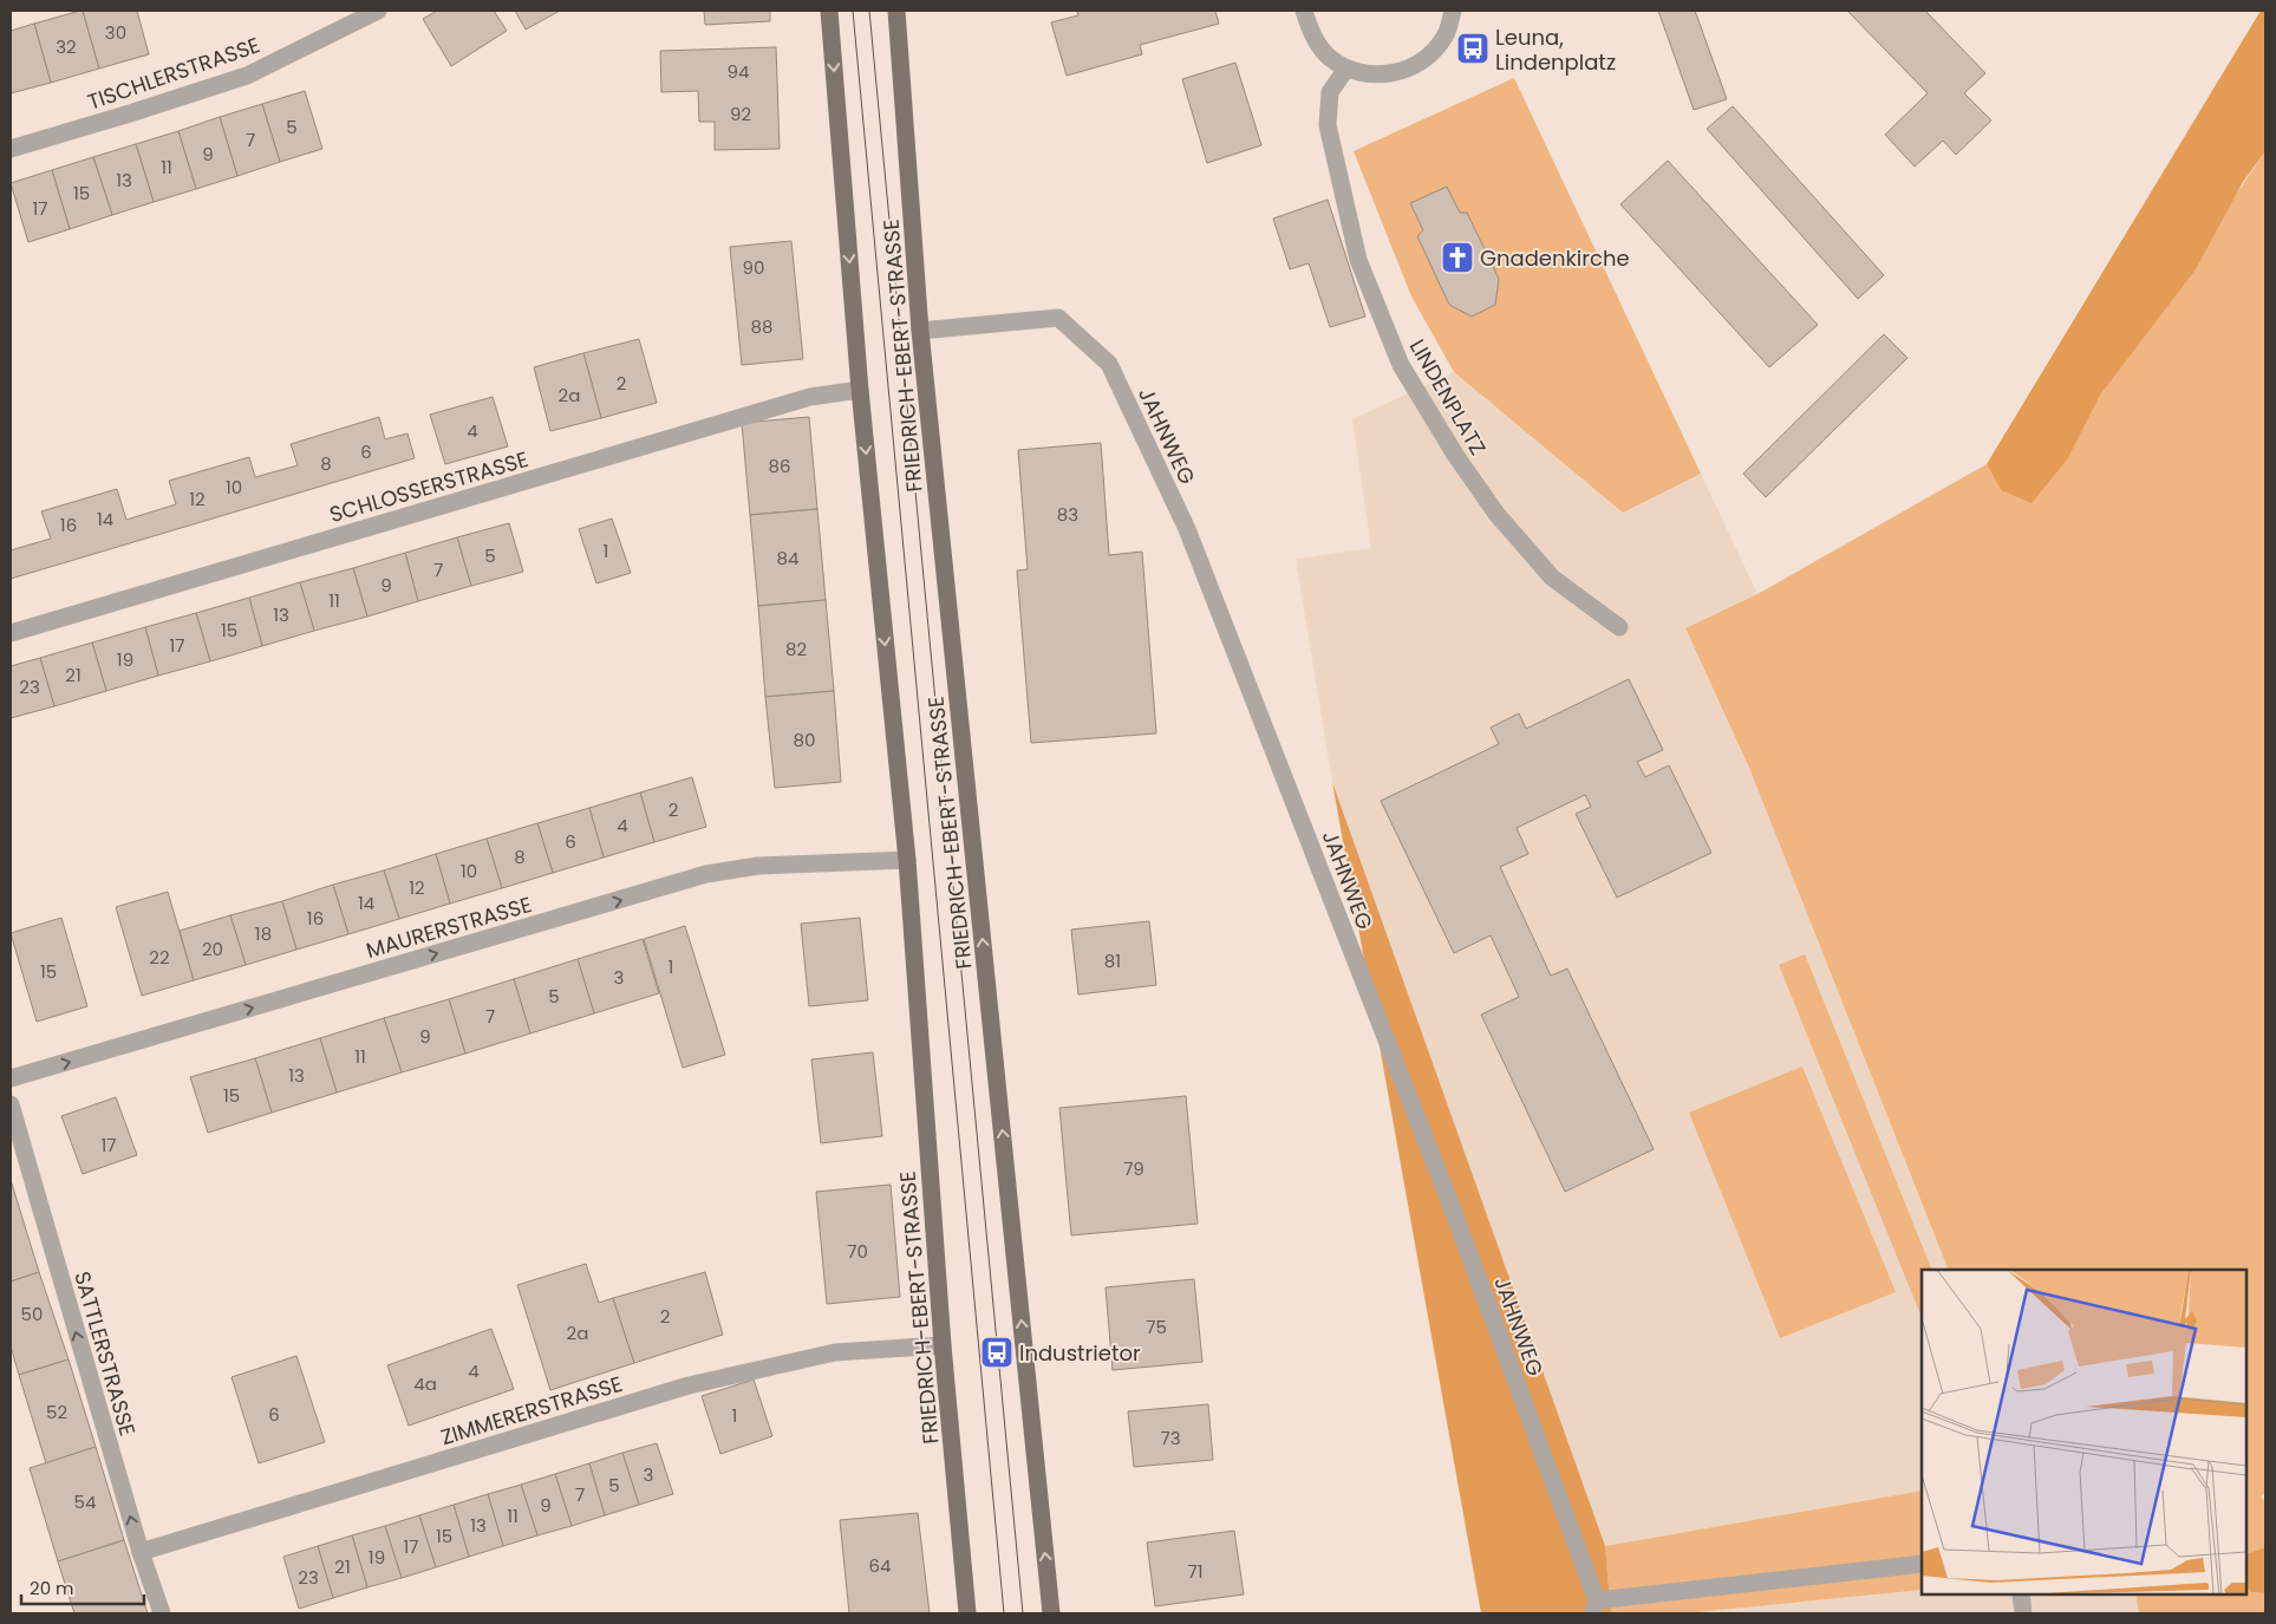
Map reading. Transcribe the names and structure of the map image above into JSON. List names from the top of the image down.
{
  "streets": {
    "main road": ["FRIEDRICH-EBERT-STRASSE"],
    "street": [
      "TISCHLERSTRASSE",
      "LINDENPLATZ",
      "JAHNWEG",
      "SCHLOSSERSTRASSE",
      "MAURERSTRASSE",
      "SATTLERSTRASSE",
      "ZIMMERERSTRASSE"
    ]
  },
  "crossings": [
    ["FRIEDRICH-EBERT-STRASSE", "JAHNWEG"],
    ["FRIEDRICH-EBERT-STRASSE", "SCHLOSSERSTRASSE"],
    ["FRIEDRICH-EBERT-STRASSE", "MAURERSTRASSE"],
    ["FRIEDRICH-EBERT-STRASSE", "ZIMMERERSTRASSE"],
    ["SATTLERSTRASSE", "ZIMMERERSTRASSE"]
  ],
  "one_way": ["MAURERSTRASSE", "SATTLERSTRASSE"],
  "places": {
    "bus stop": ["Leuna, Lindenplatz", "Industrietor"],
    "church": ["Gnadenkirche"]
  },
  "house_numbers": [
    "30",
    "32",
    "94",
    "92",
    "5",
    "7",
    "9",
    "11",
    "13",
    "15",
    "17",
    "90",
    "88",
    "2",
    "2a",
    "4",
    "6",
    "8",
    "86",
    "10",
    "12",
    "83",
    "14",
    "16",
    "1",
    "5",
    "84",
    "7",
    "9",
    "11",
    "13",
    "15",
    "17",
    "82",
    "19",
    "21",
    "23",
    "80",
    "2",
    "4",
    "6",
    "8",
    "10",
    "12",
    "14",
    "16",
    "18",
    "20",
    "22",
    "81",
    "1",
    "15",
    "3",
    "5",
    "7",
    "9",
    "11",
    "13",
    "15",
    "17",
    "79",
    "70",
    "50",
    "2",
    "75",
    "2a",
    "4",
    "4a",
    "52",
    "6",
    "1",
    "73",
    "3",
    "5",
    "7",
    "54",
    "9",
    "11",
    "13",
    "15",
    "17",
    "19",
    "64",
    "21",
    "71",
    "23"
  ],
  "scale_bar": "20 m"
}
